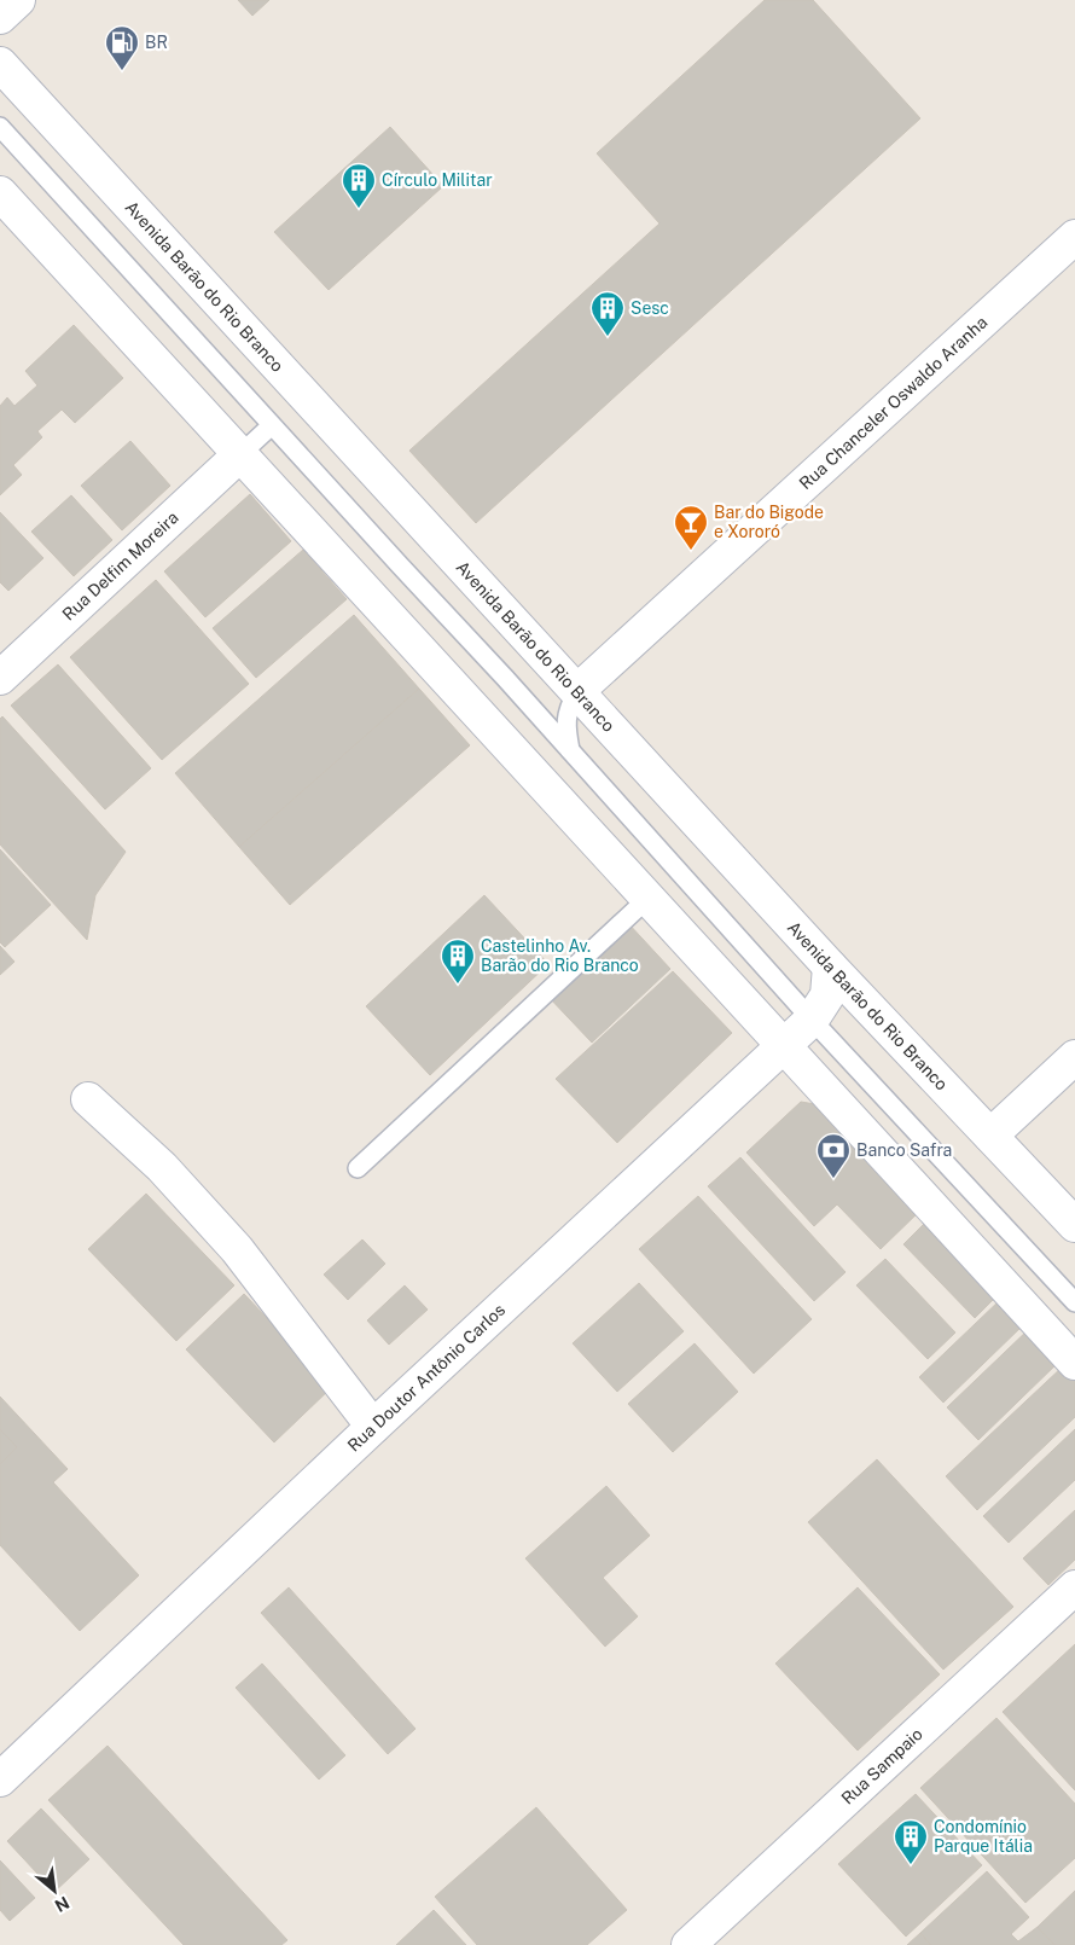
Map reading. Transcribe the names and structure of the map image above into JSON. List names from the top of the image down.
{
  "streets": {
    "main road": [
      "Avenida Barão do Rio Branco",
      "Rua Chanceler Oswaldo Aranha",
      "Rua Delfim Moreira",
      "Rua Doutor Antônio Carlos",
      "Rua Sampaio"
    ]
  },
  "crossings": [
    ["Avenida Barão do Rio Branco", "Rua Chanceler Oswaldo Aranha"],
    ["Avenida Barão do Rio Branco", "Rua Doutor Antônio Carlos"]
  ],
  "places": {
    "fuel station": ["BR"],
    "building": [
      "Círculo Militar",
      "Sesc",
      "Castelinho Av. Barão do Rio Branco",
      "Condomínio Parque Itália"
    ],
    "bar": ["Bar do Bigode e Xororó"],
    "bank": ["Banco Safra"]
  },
  "north": "bottom right"
}
